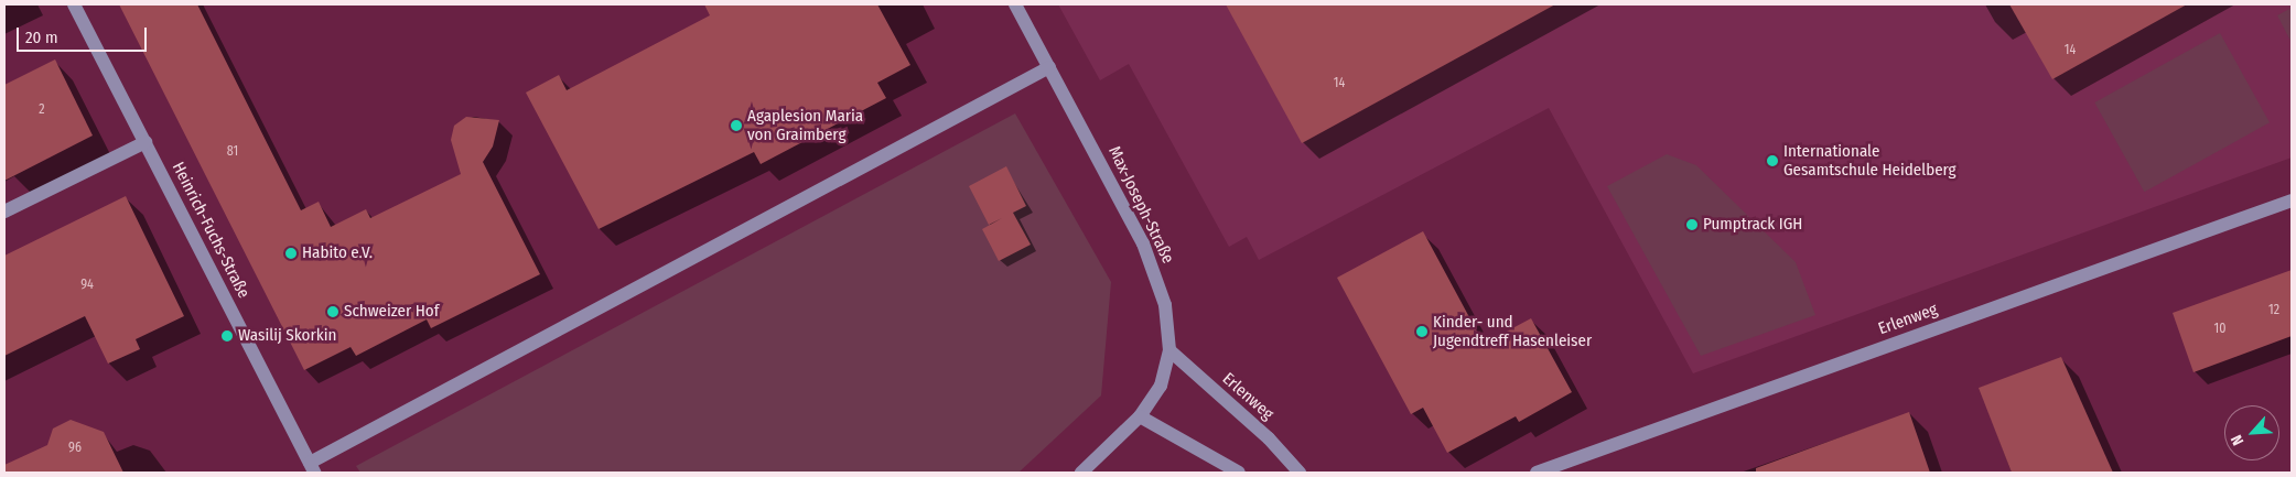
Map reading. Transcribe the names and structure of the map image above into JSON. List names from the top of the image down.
{
  "streets": {
    "street": ["Max-Joseph-Straße", "Heinrich-Fuchs-Straße", "Erlenweg"]
  },
  "crossings": [
    ["Max-Joseph-Straße", "Erlenweg"]
  ],
  "places": [
    "Agaplesion Maria von Graimberg",
    "Internationale Gesamtschule Heidelberg",
    "Pumptrack IGH",
    "Habito e.V.",
    "Schweizer Hof",
    "Kinder- und Jugendtreff Hasenleiser",
    "Wasilij Skorkin"
  ],
  "house_numbers": [
    "14",
    "14",
    "2",
    "81",
    "94",
    "12",
    "10",
    "96"
  ],
  "scale_bar": "20 m",
  "north": "bottom left"
}
